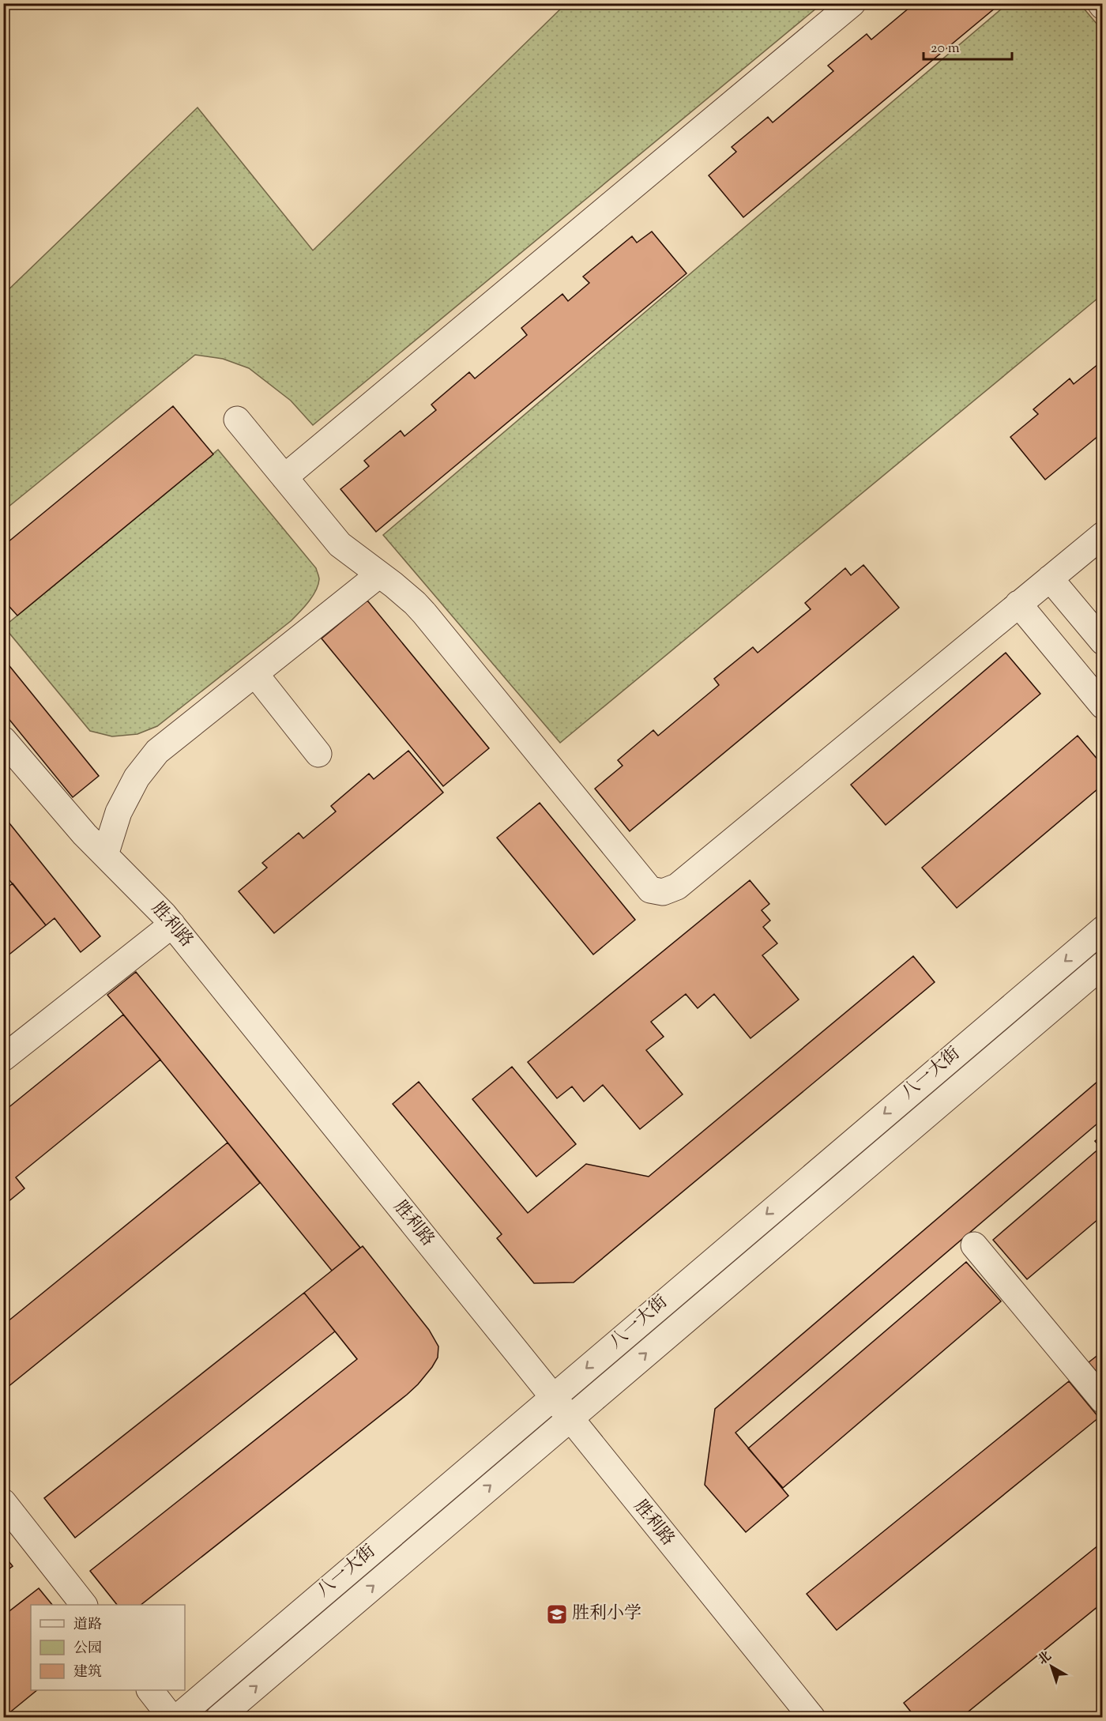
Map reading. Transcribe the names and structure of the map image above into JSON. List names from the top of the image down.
{
  "streets": {
    "street": ["胜利路", "八一大街"]
  },
  "crossings": [
    ["胜利路", "八一大街"]
  ],
  "places": {
    "school or university": ["胜利小学"]
  },
  "legend": ["道路", "公园", "建筑"],
  "scale_bar": "20 m",
  "north": "top left"
}
